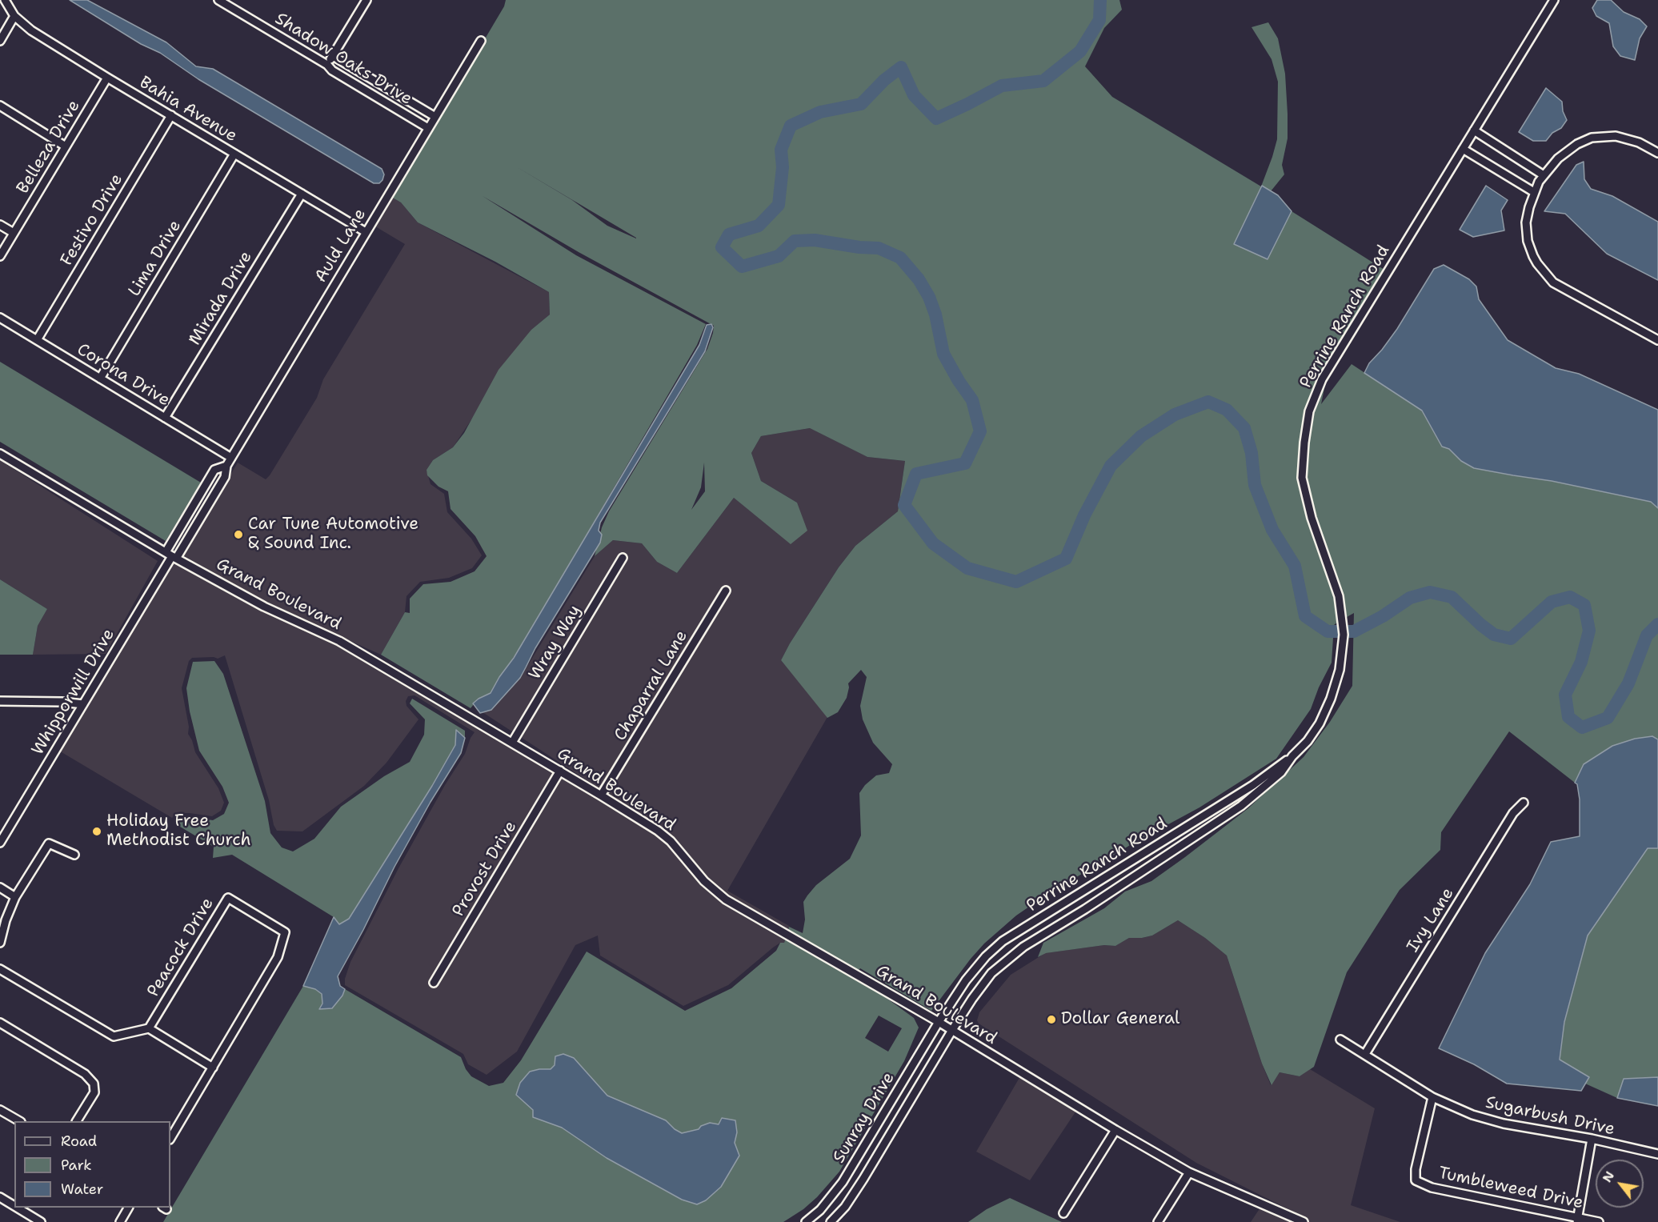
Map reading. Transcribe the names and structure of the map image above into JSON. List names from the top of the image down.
{
  "streets": {
    "street": [
      "Shadow Oaks Drive",
      "Bahia Avenue",
      "Belleza Drive",
      "Festivo Drive",
      "Auld Lane",
      "Lima Drive",
      "Mirada Drive",
      "Perrine Ranch Road",
      "Corona Drive",
      "Grand Boulevard",
      "Wray Way",
      "Chaparral Lane",
      "Whipporwill Drive",
      "Provost Drive",
      "Ivy Lane",
      "Peacock Drive",
      "Sugarbush Drive",
      "Sunray Drive",
      "Tumbleweed Drive"
    ]
  },
  "crossings": [
    ["Shadow Oaks Drive", "Auld Lane"],
    ["Bahia Avenue", "Belleza Drive"],
    ["Bahia Avenue", "Festivo Drive"],
    ["Bahia Avenue", "Auld Lane"],
    ["Bahia Avenue", "Lima Drive"],
    ["Bahia Avenue", "Mirada Drive"],
    ["Festivo Drive", "Corona Drive"],
    ["Auld Lane", "Corona Drive"],
    ["Auld Lane", "Grand Boulevard"],
    ["Auld Lane", "Whipporwill Drive"],
    ["Lima Drive", "Corona Drive"],
    ["Mirada Drive", "Corona Drive"],
    ["Perrine Ranch Road", "Grand Boulevard"],
    ["Perrine Ranch Road", "Sunray Drive"],
    ["Grand Boulevard", "Wray Way"],
    ["Grand Boulevard", "Chaparral Lane"],
    ["Grand Boulevard", "Whipporwill Drive"],
    ["Grand Boulevard", "Provost Drive"],
    ["Grand Boulevard", "Sunray Drive"],
    ["Ivy Lane", "Sugarbush Drive"],
    ["Sugarbush Drive", "Tumbleweed Drive"]
  ],
  "places": ["Car Tune Automotive & Sound Inc.", "Holiday Free Methodist Church", "Dollar General"],
  "legend": ["Road", "Park", "Water"],
  "north": "top left"
}
